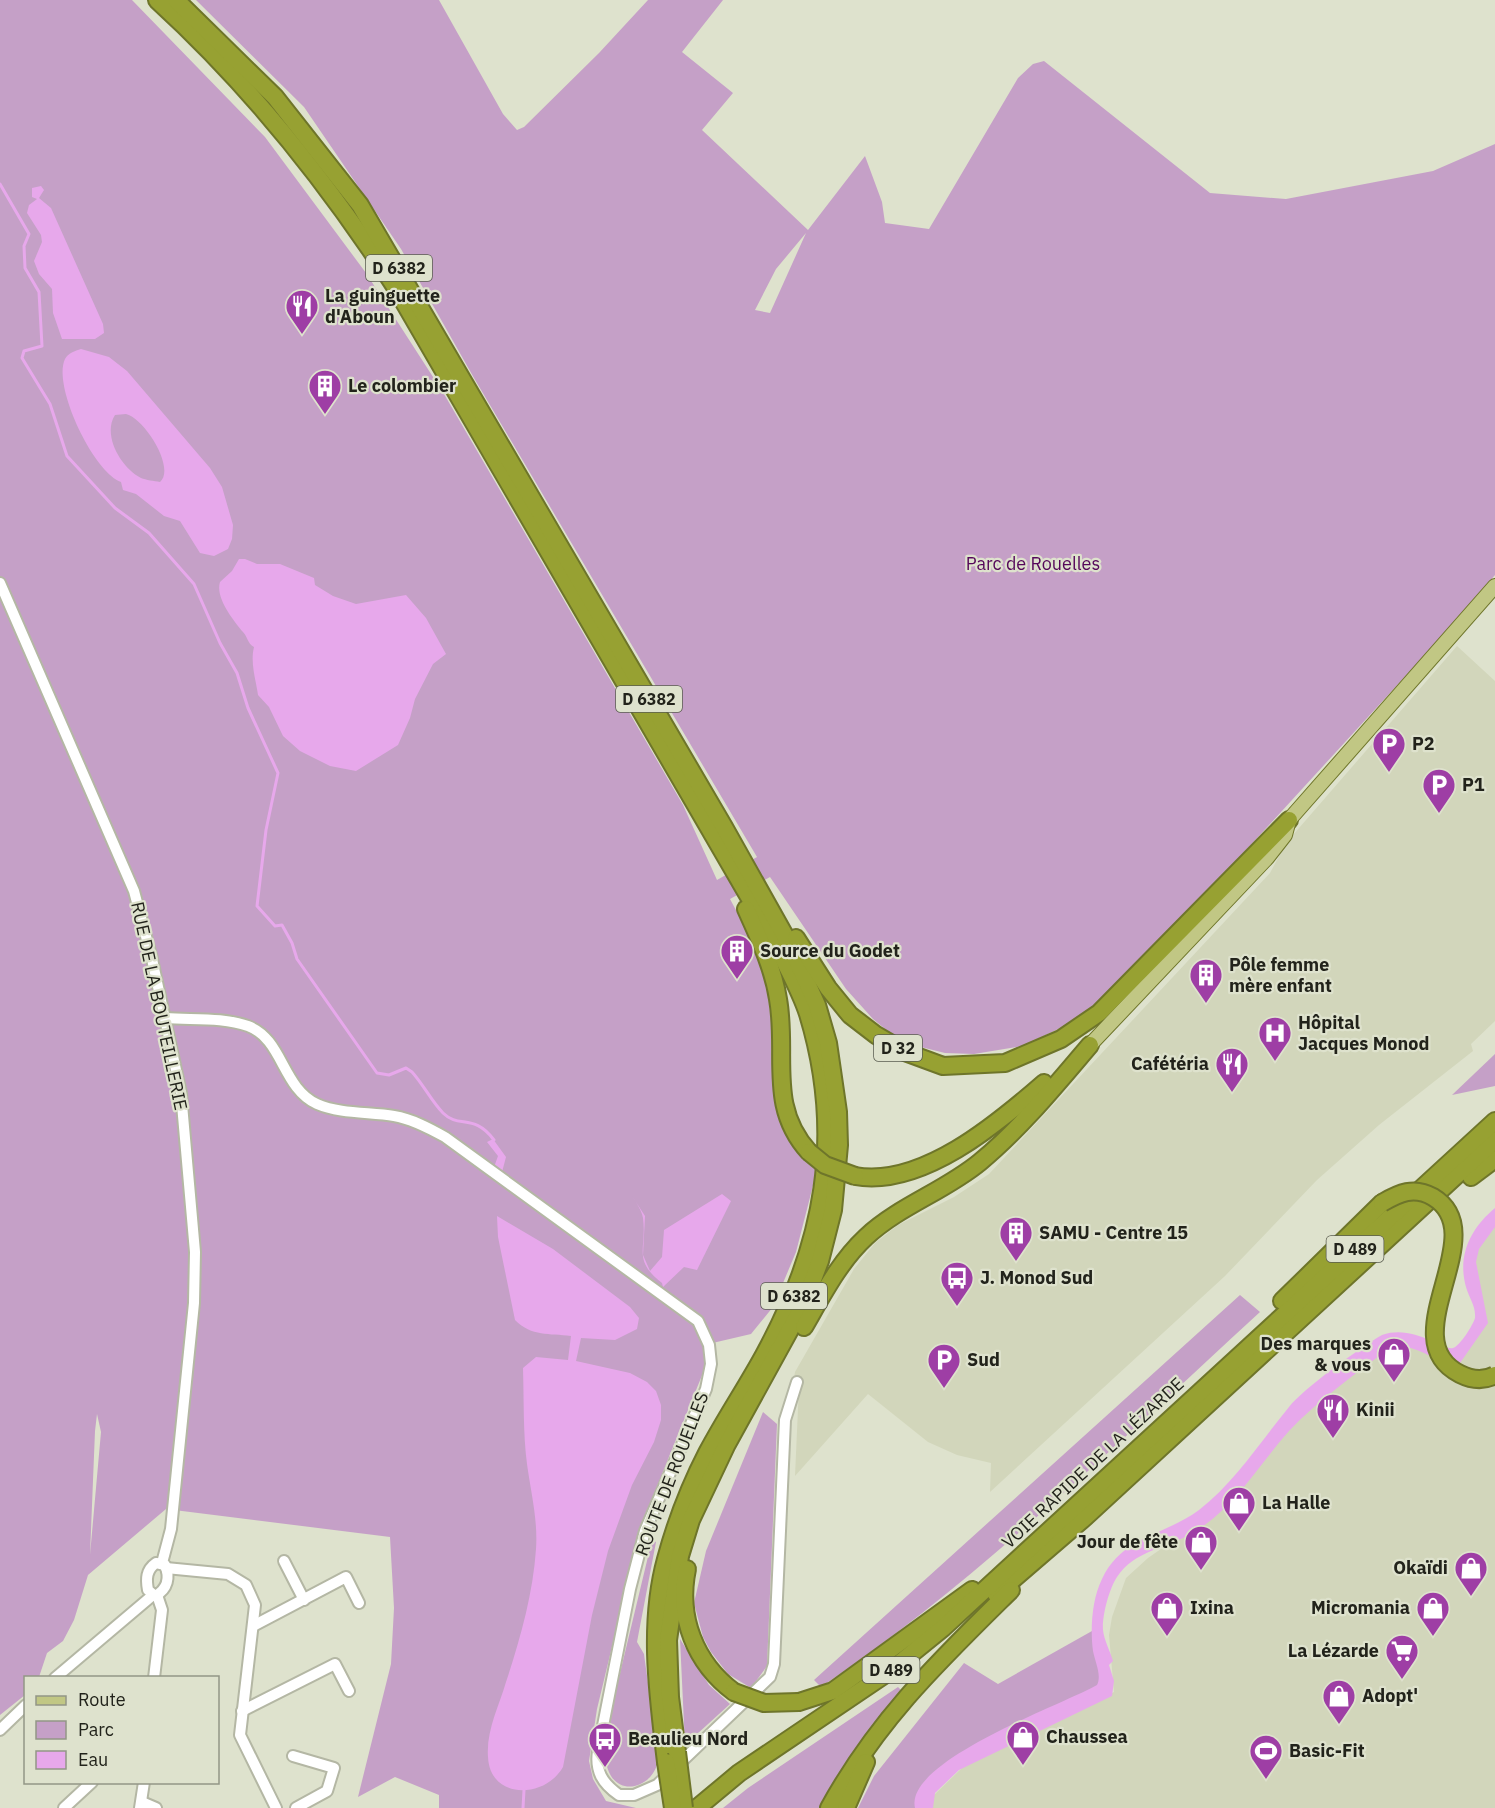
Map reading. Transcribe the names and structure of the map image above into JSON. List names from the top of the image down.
{
  "streets": {
    "highway": [
      "D 6382",
      "D 32",
      "D 489",
      "VOIE RAPIDE DE LA LÉZARDE"
    ],
    "street": ["RUE DE LA BOUTEILLERIE", "ROUTE DE ROUELLES"]
  },
  "crossings": [
    ["D 6382", "D 32"],
    ["RUE DE LA BOUTEILLERIE", "ROUTE DE ROUELLES"],
    ["D 489", "VOIE RAPIDE DE LA LÉZARDE"]
  ],
  "parks": ["Parc de Rouelles"],
  "places": {
    "restaurant": ["La guinguette d'Aboun", "Cafétéria", "Kinii"],
    "building": [
      "Le colombier",
      "Source du Godet",
      "Pôle femme mère enfant",
      "SAMU - Centre 15"
    ],
    "parking": ["P2", "P1", "Sud"],
    "hospital": ["Hôpital Jacques Monod"],
    "bus stop": ["J. Monod Sud", "Beaulieu Nord"],
    "shop": [
      "Des marques & vous",
      "La Halle",
      "Jour de fête",
      "Okaïdi",
      "Ixina",
      "Micromania",
      "Adopt'",
      "Chaussea"
    ],
    "supermarket": ["La Lézarde"],
    "sports": ["Basic-Fit"]
  },
  "legend": ["Route", "Parc", "Eau"]
}
